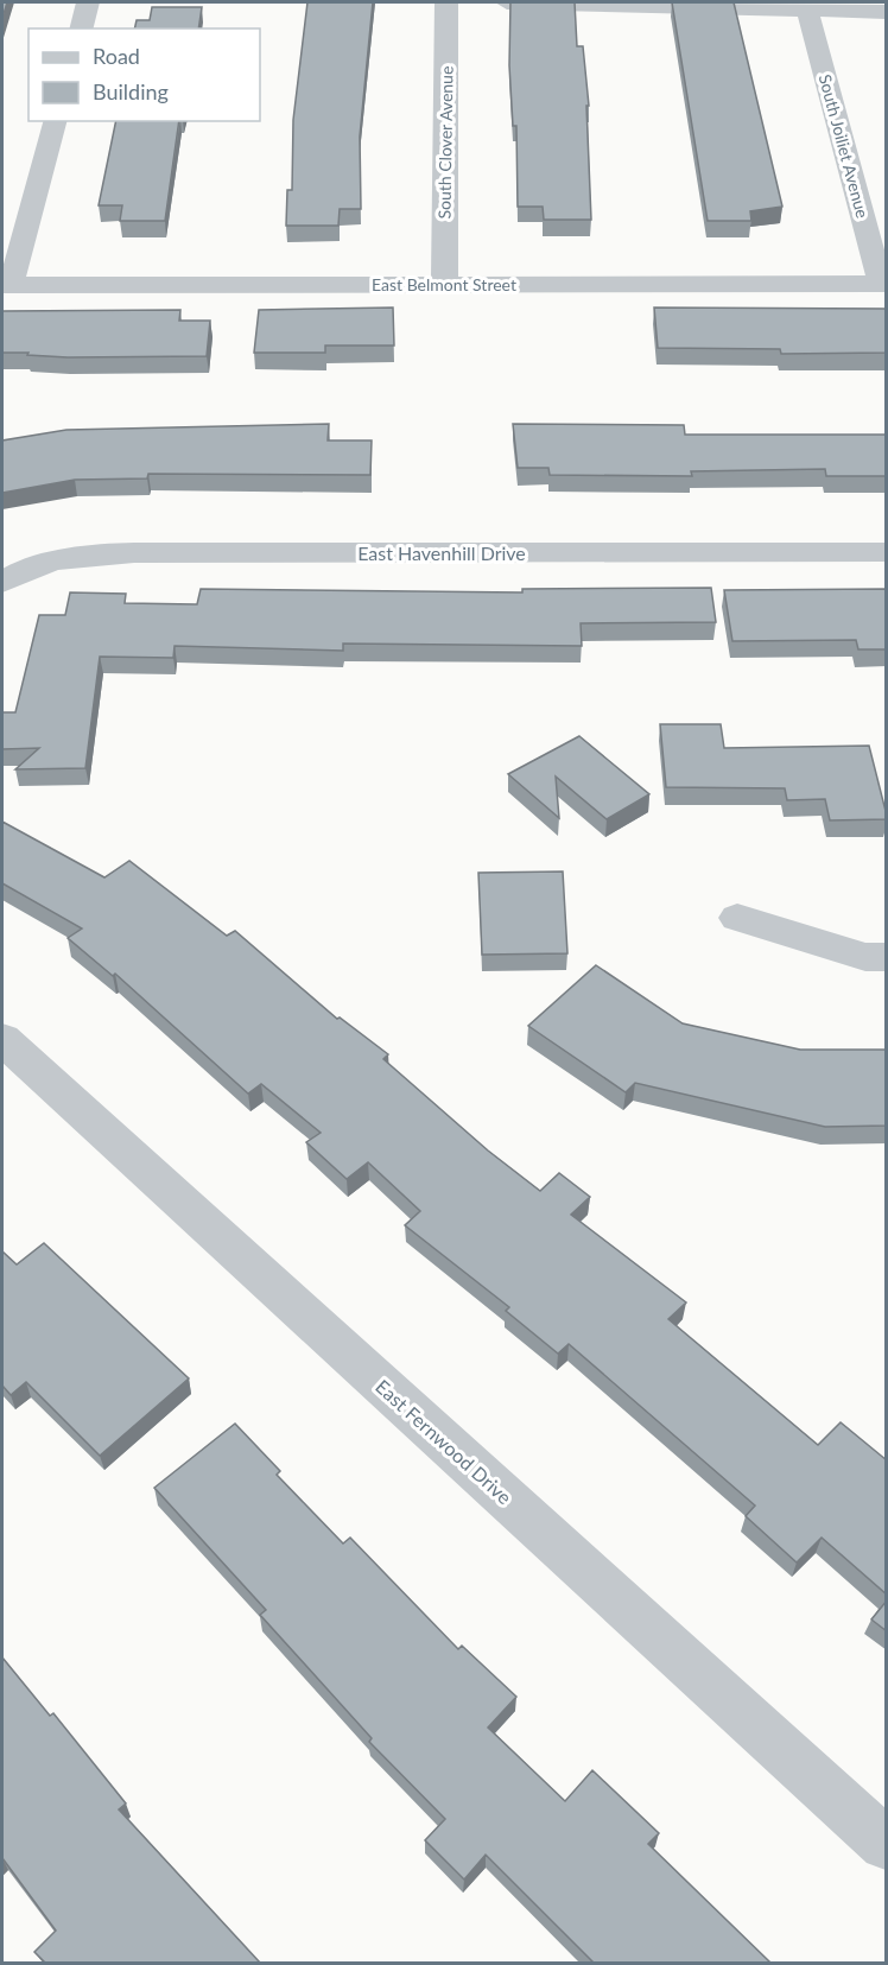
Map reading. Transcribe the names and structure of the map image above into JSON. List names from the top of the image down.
{
  "streets": {
    "street": [
      "South Clover Avenue",
      "South Joiliet Avenue",
      "East Belmont Street",
      "East Havenhill Drive",
      "East Fernwood Drive"
    ]
  },
  "crossings": [
    ["South Clover Avenue", "East Belmont Street"],
    ["South Joiliet Avenue", "East Belmont Street"]
  ],
  "legend": ["Road", "Building"]
}
